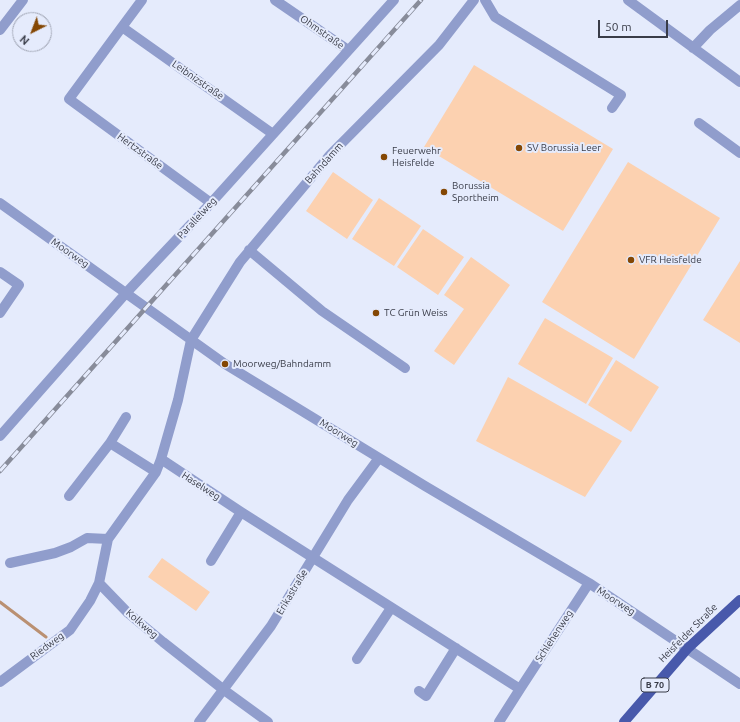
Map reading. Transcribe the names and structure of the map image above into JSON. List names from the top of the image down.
{
  "streets": {
    "main road": ["Heisfelder Straße", "B 70"],
    "street": [
      "Ohmstraße",
      "Leibnizstraße",
      "Hertzstraße",
      "Bahndamm",
      "Parallelweg",
      "Moorweg",
      "Haselweg",
      "Erikastraße",
      "Kolkweg",
      "Schlehenweg",
      "Riedweg"
    ]
  },
  "crossings": [
    ["Ohmstraße", "Parallelweg"],
    ["Leibnizstraße", "Hertzstraße"],
    ["Leibnizstraße", "Parallelweg"],
    ["Hertzstraße", "Parallelweg"],
    ["Bahndamm", "Moorweg"],
    ["Parallelweg", "Moorweg"],
    ["Moorweg", "Erikastraße"],
    ["Moorweg", "Heisfelder Straße"],
    ["Moorweg", "Schlehenweg"],
    ["Haselweg", "Erikastraße"],
    ["Erikastraße", "Kolkweg"],
    ["Kolkweg", "Riedweg"]
  ],
  "places": [
    "SV Borussia Leer",
    "Feuerwehr Heisfelde",
    "Borussia Sportheim",
    "VFR Heisfelde",
    "TC Grün Weiss",
    "Moorweg/Bahndamm"
  ],
  "scale_bar": "50 m",
  "north": "bottom left"
}
